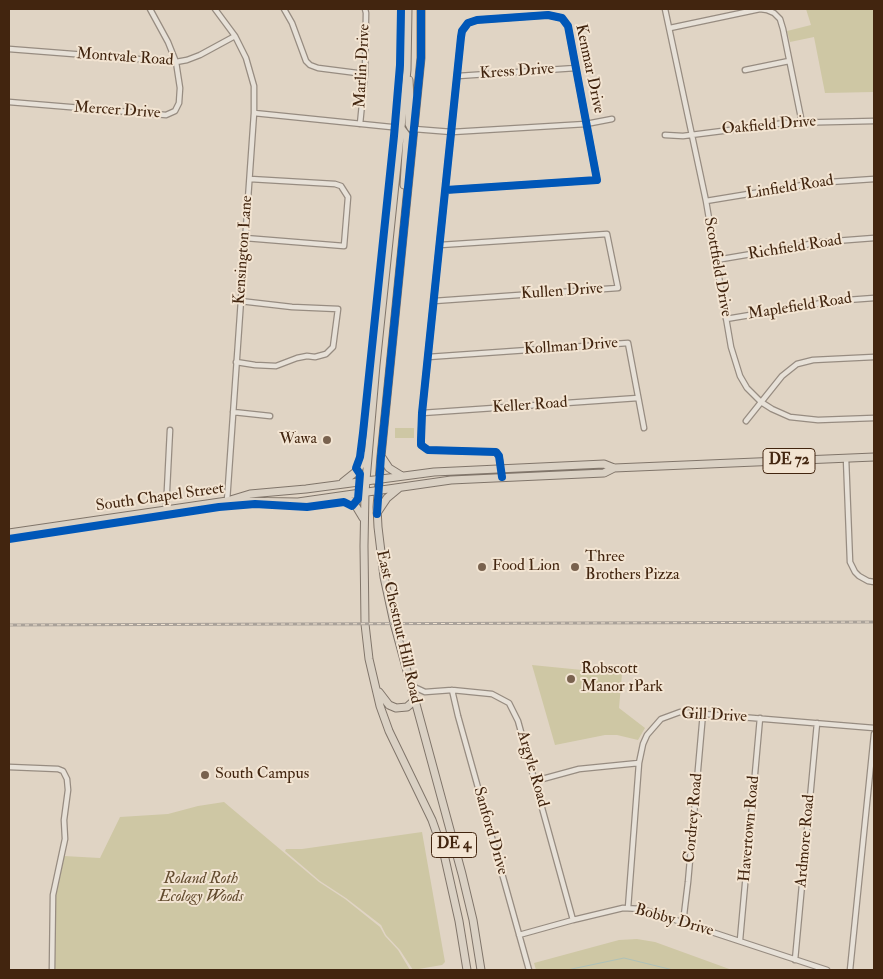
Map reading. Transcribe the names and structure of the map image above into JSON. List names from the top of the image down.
{
  "streets": {
    "main road": [
      "DE 72",
      "South Chapel Street",
      "East Chestnut Hill Road",
      "DE 4"
    ],
    "street": [
      "Montvale Road",
      "Marlin Drive",
      "Kenmar Drive",
      "Kress Drive",
      "Mercer Drive",
      "Oakfield Drive",
      "Linfield Road",
      "Richfield Road",
      "Kensington Lane",
      "Scottfield Drive",
      "Kullen Drive",
      "Maplefield Road",
      "Kollman Drive",
      "Keller Road",
      "Gill Drive",
      "Argyle Road",
      "Cordrey Road",
      "Havertown Road",
      "Sanford Drive",
      "Ardmore Road",
      "Bobby Drive"
    ]
  },
  "crossings": [
    ["Montvale Road", "Mercer Drive"],
    ["Montvale Road", "Kensington Lane"],
    ["Kenmar Drive", "Kress Drive"],
    ["Kenmar Drive", "Kullen Drive"],
    ["Kenmar Drive", "Kollman Drive"],
    ["Kenmar Drive", "Keller Road"],
    ["Kenmar Drive", "South Chapel Street"],
    ["Oakfield Drive", "Scottfield Drive"],
    ["Linfield Road", "Scottfield Drive"],
    ["Richfield Road", "Scottfield Drive"],
    ["Kensington Lane", "South Chapel Street"],
    ["Scottfield Drive", "Maplefield Road"],
    ["Kollman Drive", "Keller Road"],
    ["South Chapel Street", "East Chestnut Hill Road"],
    ["East Chestnut Hill Road", "Argyle Road"],
    ["Gill Drive", "Cordrey Road"],
    ["Gill Drive", "Havertown Road"],
    ["Gill Drive", "Ardmore Road"],
    ["Gill Drive", "Bobby Drive"],
    ["Argyle Road", "Sanford Drive"],
    ["Argyle Road", "Bobby Drive"],
    ["Cordrey Road", "Bobby Drive"],
    ["Havertown Road", "Bobby Drive"],
    ["Sanford Drive", "Bobby Drive"],
    ["Ardmore Road", "Bobby Drive"]
  ],
  "parks": ["Roland Roth Ecology Woods"],
  "places": [
    "Wawa",
    "Food Lion",
    "Three Brothers Pizza",
    "Robscott Manor 1Park",
    "South Campus"
  ]
}
